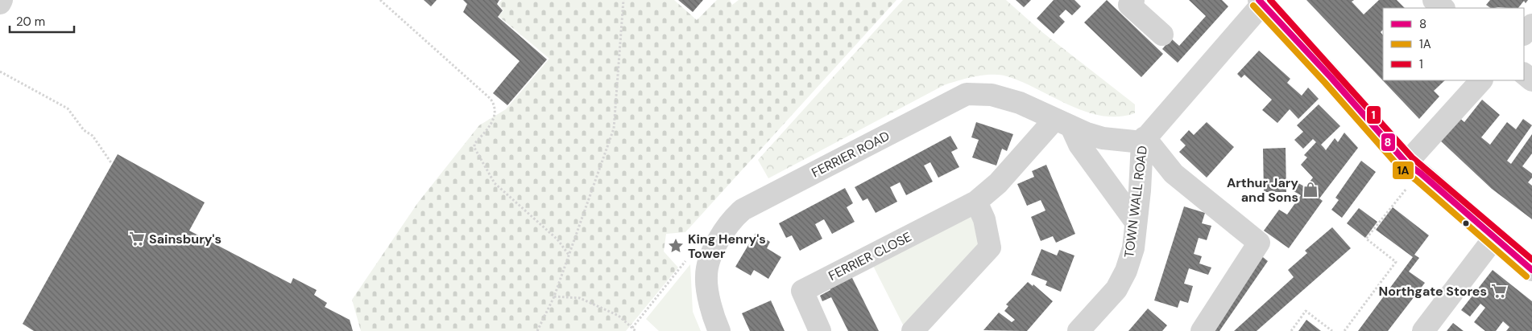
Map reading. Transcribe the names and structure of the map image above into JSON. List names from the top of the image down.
{
  "streets": {
    "street": ["FERRIER ROAD", "TOWN WALL ROAD", "FERRIER CLOSE"]
  },
  "crossings": [
    ["FERRIER ROAD", "TOWN WALL ROAD"],
    ["FERRIER ROAD", "FERRIER CLOSE"]
  ],
  "places": {
    "shop": ["Arthur Jary and Sons"],
    "supermarket": ["Sainsbury's", "Northgate Stores"],
    "place": ["King Henry's Tower"]
  },
  "lines": ["transit line 8", "transit line 1", "transit line 1A"],
  "legend": ["8", "1A", "1"],
  "scale_bar": "20 m"
}
